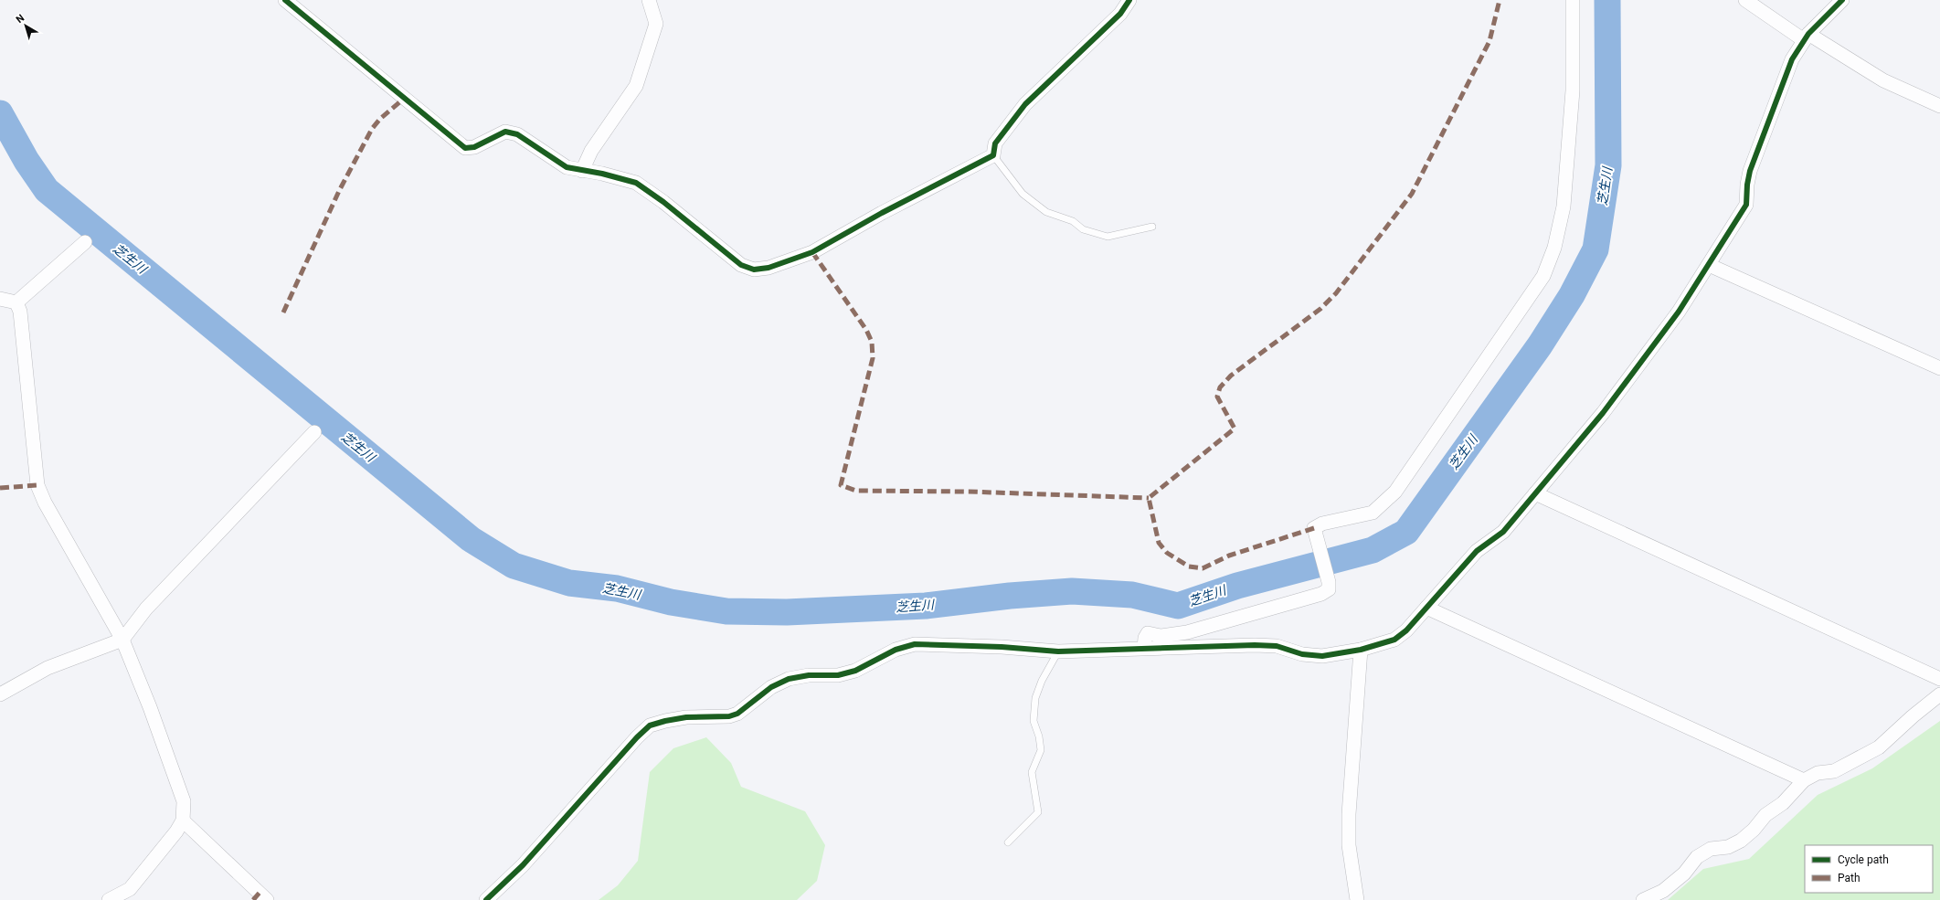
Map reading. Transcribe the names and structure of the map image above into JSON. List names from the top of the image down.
{
  "water": ["芝生川"],
  "legend": ["Cycle path", "Path"],
  "north": "top left"
}
